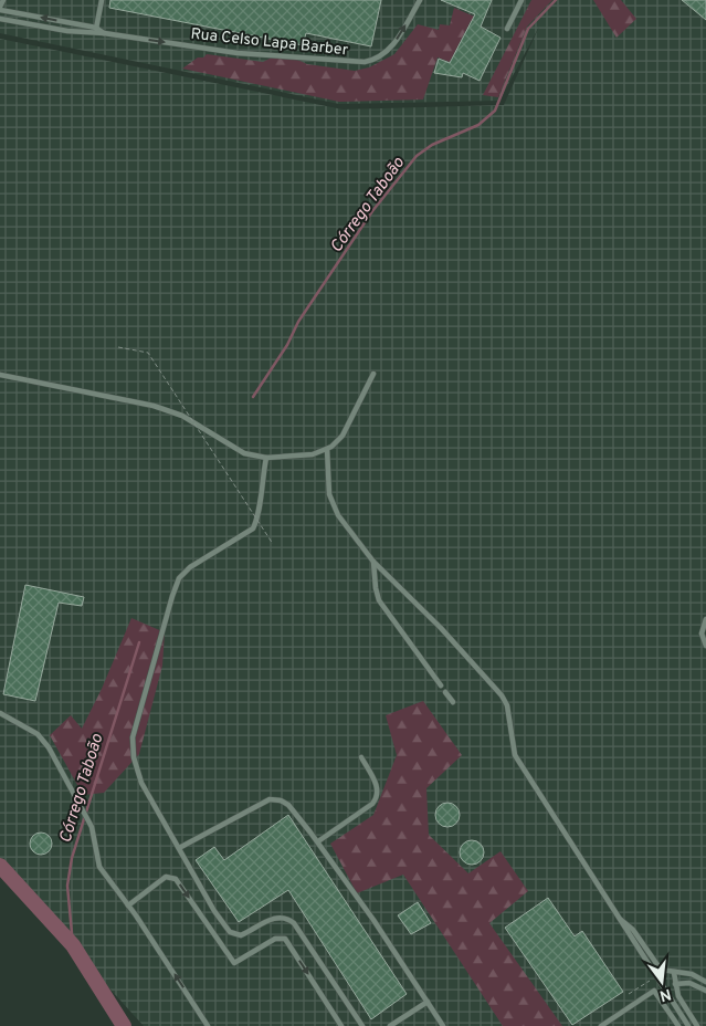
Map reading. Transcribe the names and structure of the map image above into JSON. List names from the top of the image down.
{
  "streets": {
    "lane": ["Rua Celso Lapa Barber"]
  },
  "water": ["Córrego Taboão"],
  "north": "bottom"
}
